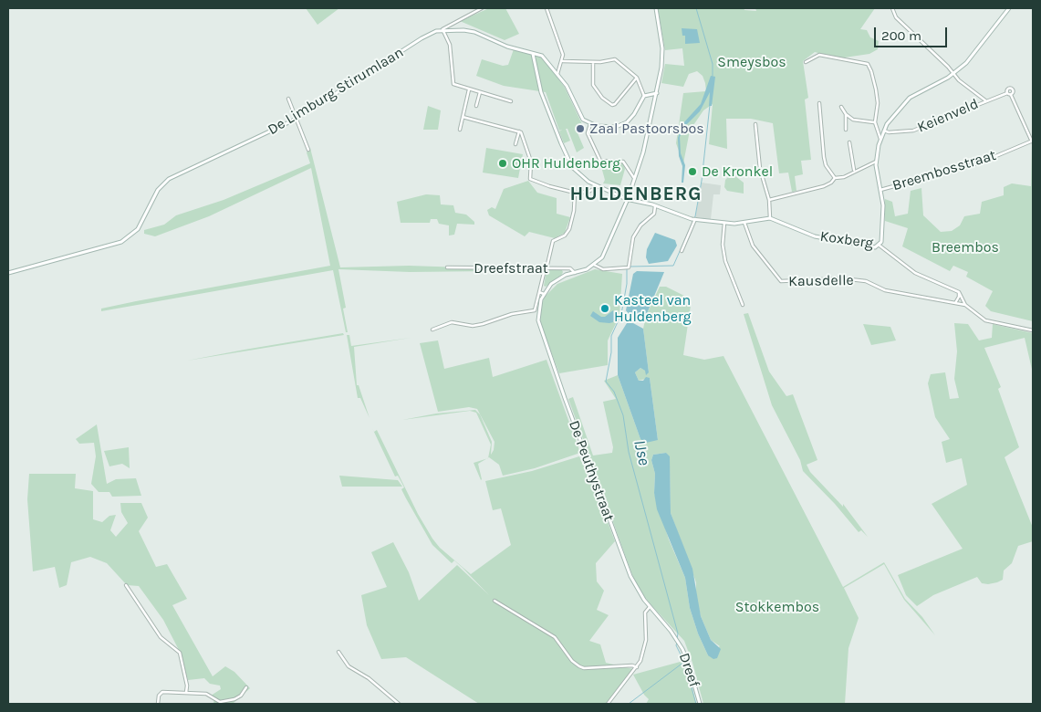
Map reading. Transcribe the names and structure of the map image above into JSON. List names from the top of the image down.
{
  "streets": {
    "street": [
      "De Limburg Stirumlaan",
      "Keienveld",
      "Breembosstraat",
      "Koxberg",
      "Dreefstraat",
      "Kausdelle",
      "De Peuthystraat",
      "Dreef"
    ]
  },
  "crossings": [
    ["Keienveld", "Koxberg"],
    ["Breembosstraat", "Koxberg"],
    ["De Peuthystraat", "Dreef"]
  ],
  "districts": ["HULDENBERG"],
  "water": ["IJse"],
  "parks": ["Smeysbos", "Breembos", "Stokkembos"],
  "places": [
    "Zaal Pastoorsbos",
    "OHR Huldenberg",
    "De Kronkel",
    "Kasteel van Huldenberg"
  ],
  "scale_bar": "200 m"
}
